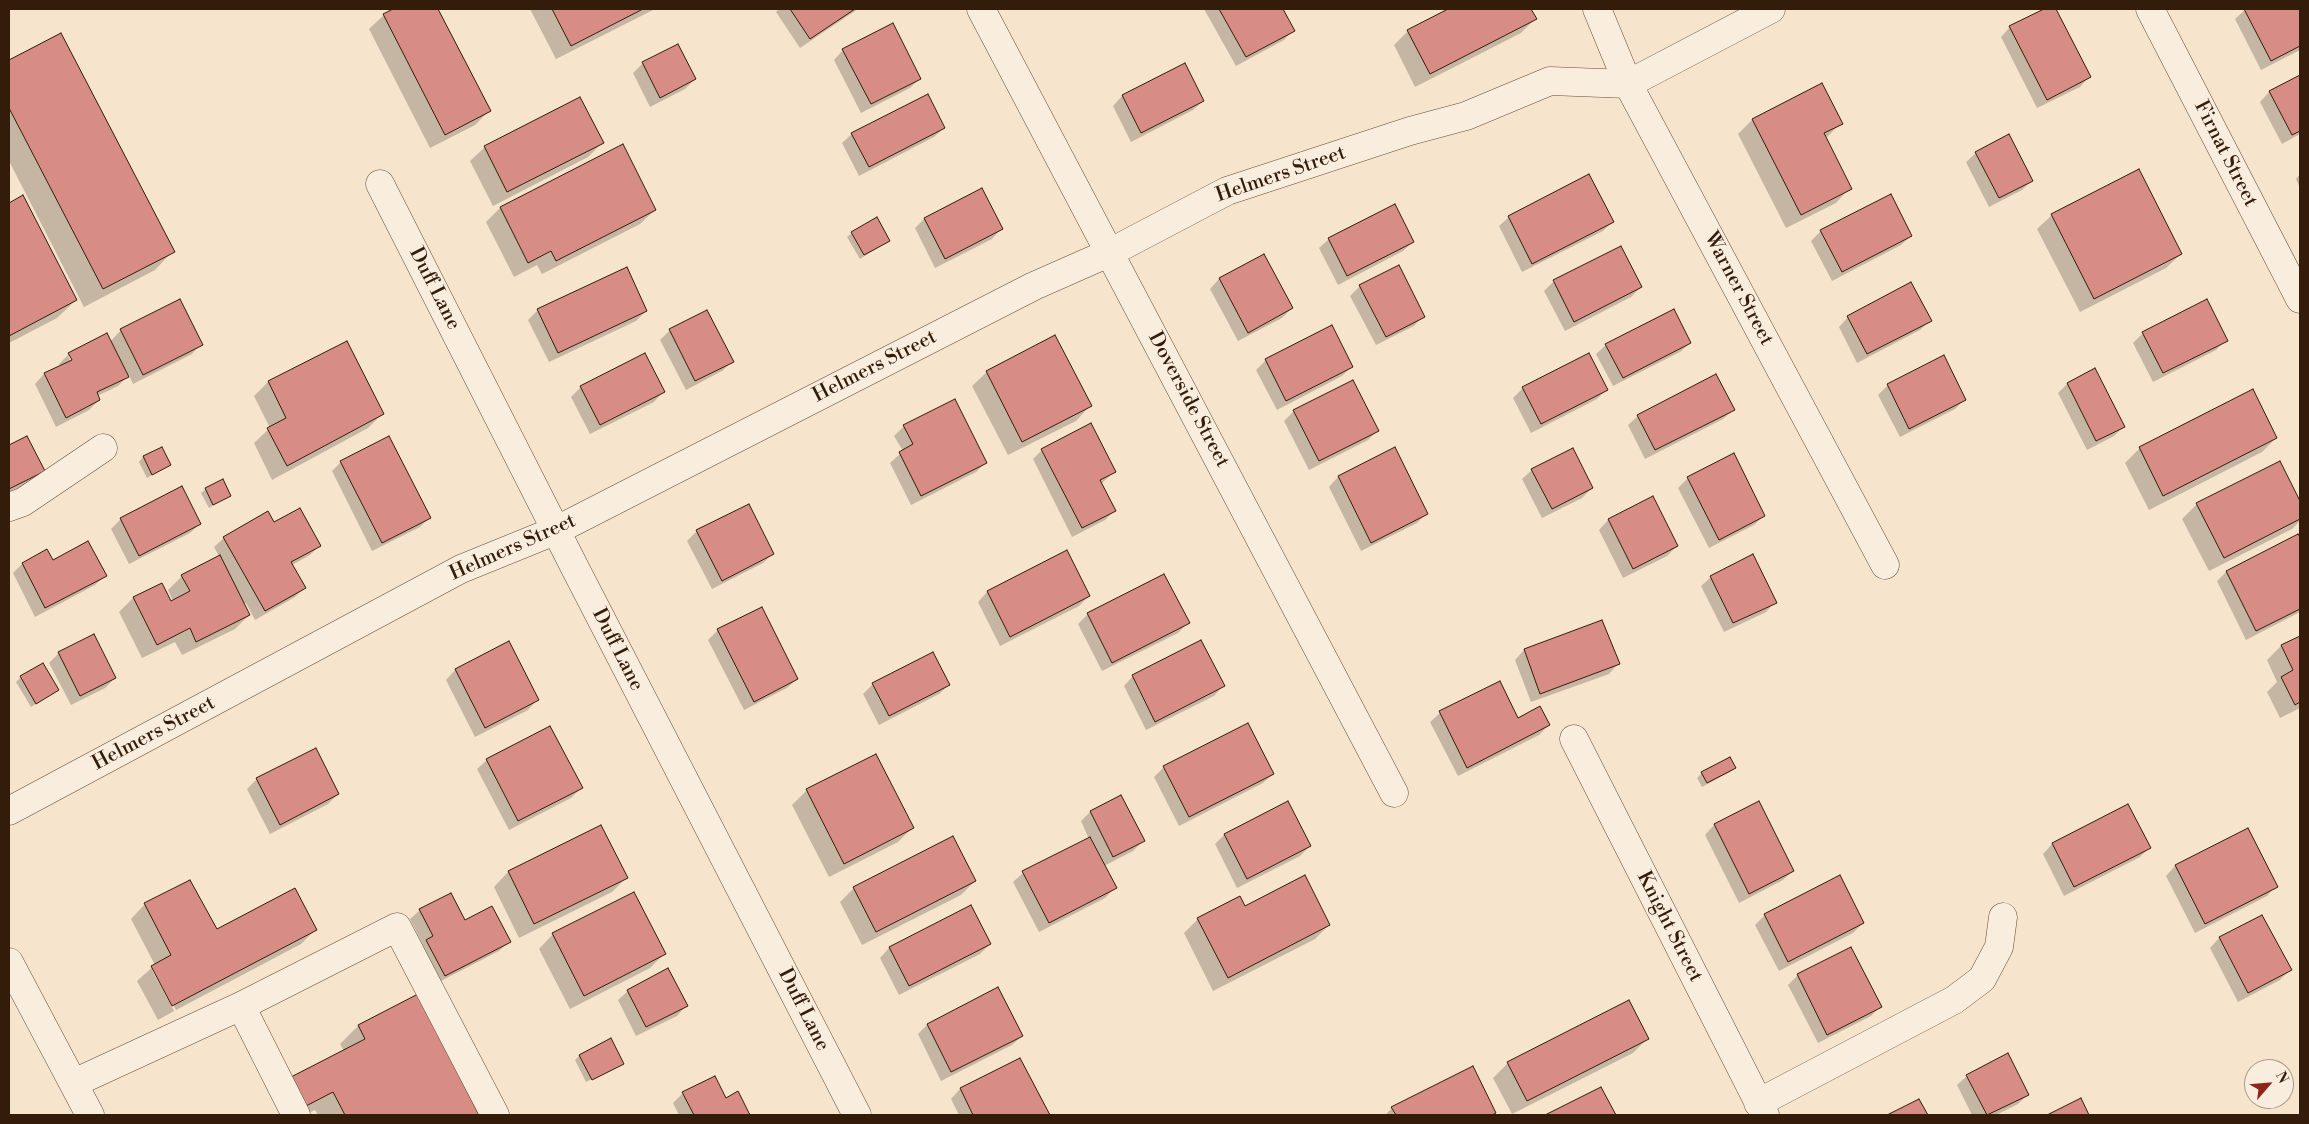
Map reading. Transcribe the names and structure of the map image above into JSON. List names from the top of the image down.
{
  "streets": {
    "street": [
      "Firnat Street",
      "Helmers Street",
      "Duff Lane",
      "Warner Street",
      "Doverside Street",
      "Knight Street"
    ]
  },
  "crossings": [
    ["Helmers Street", "Duff Lane"],
    ["Helmers Street", "Warner Street"],
    ["Helmers Street", "Doverside Street"]
  ],
  "north": "top right"
}
